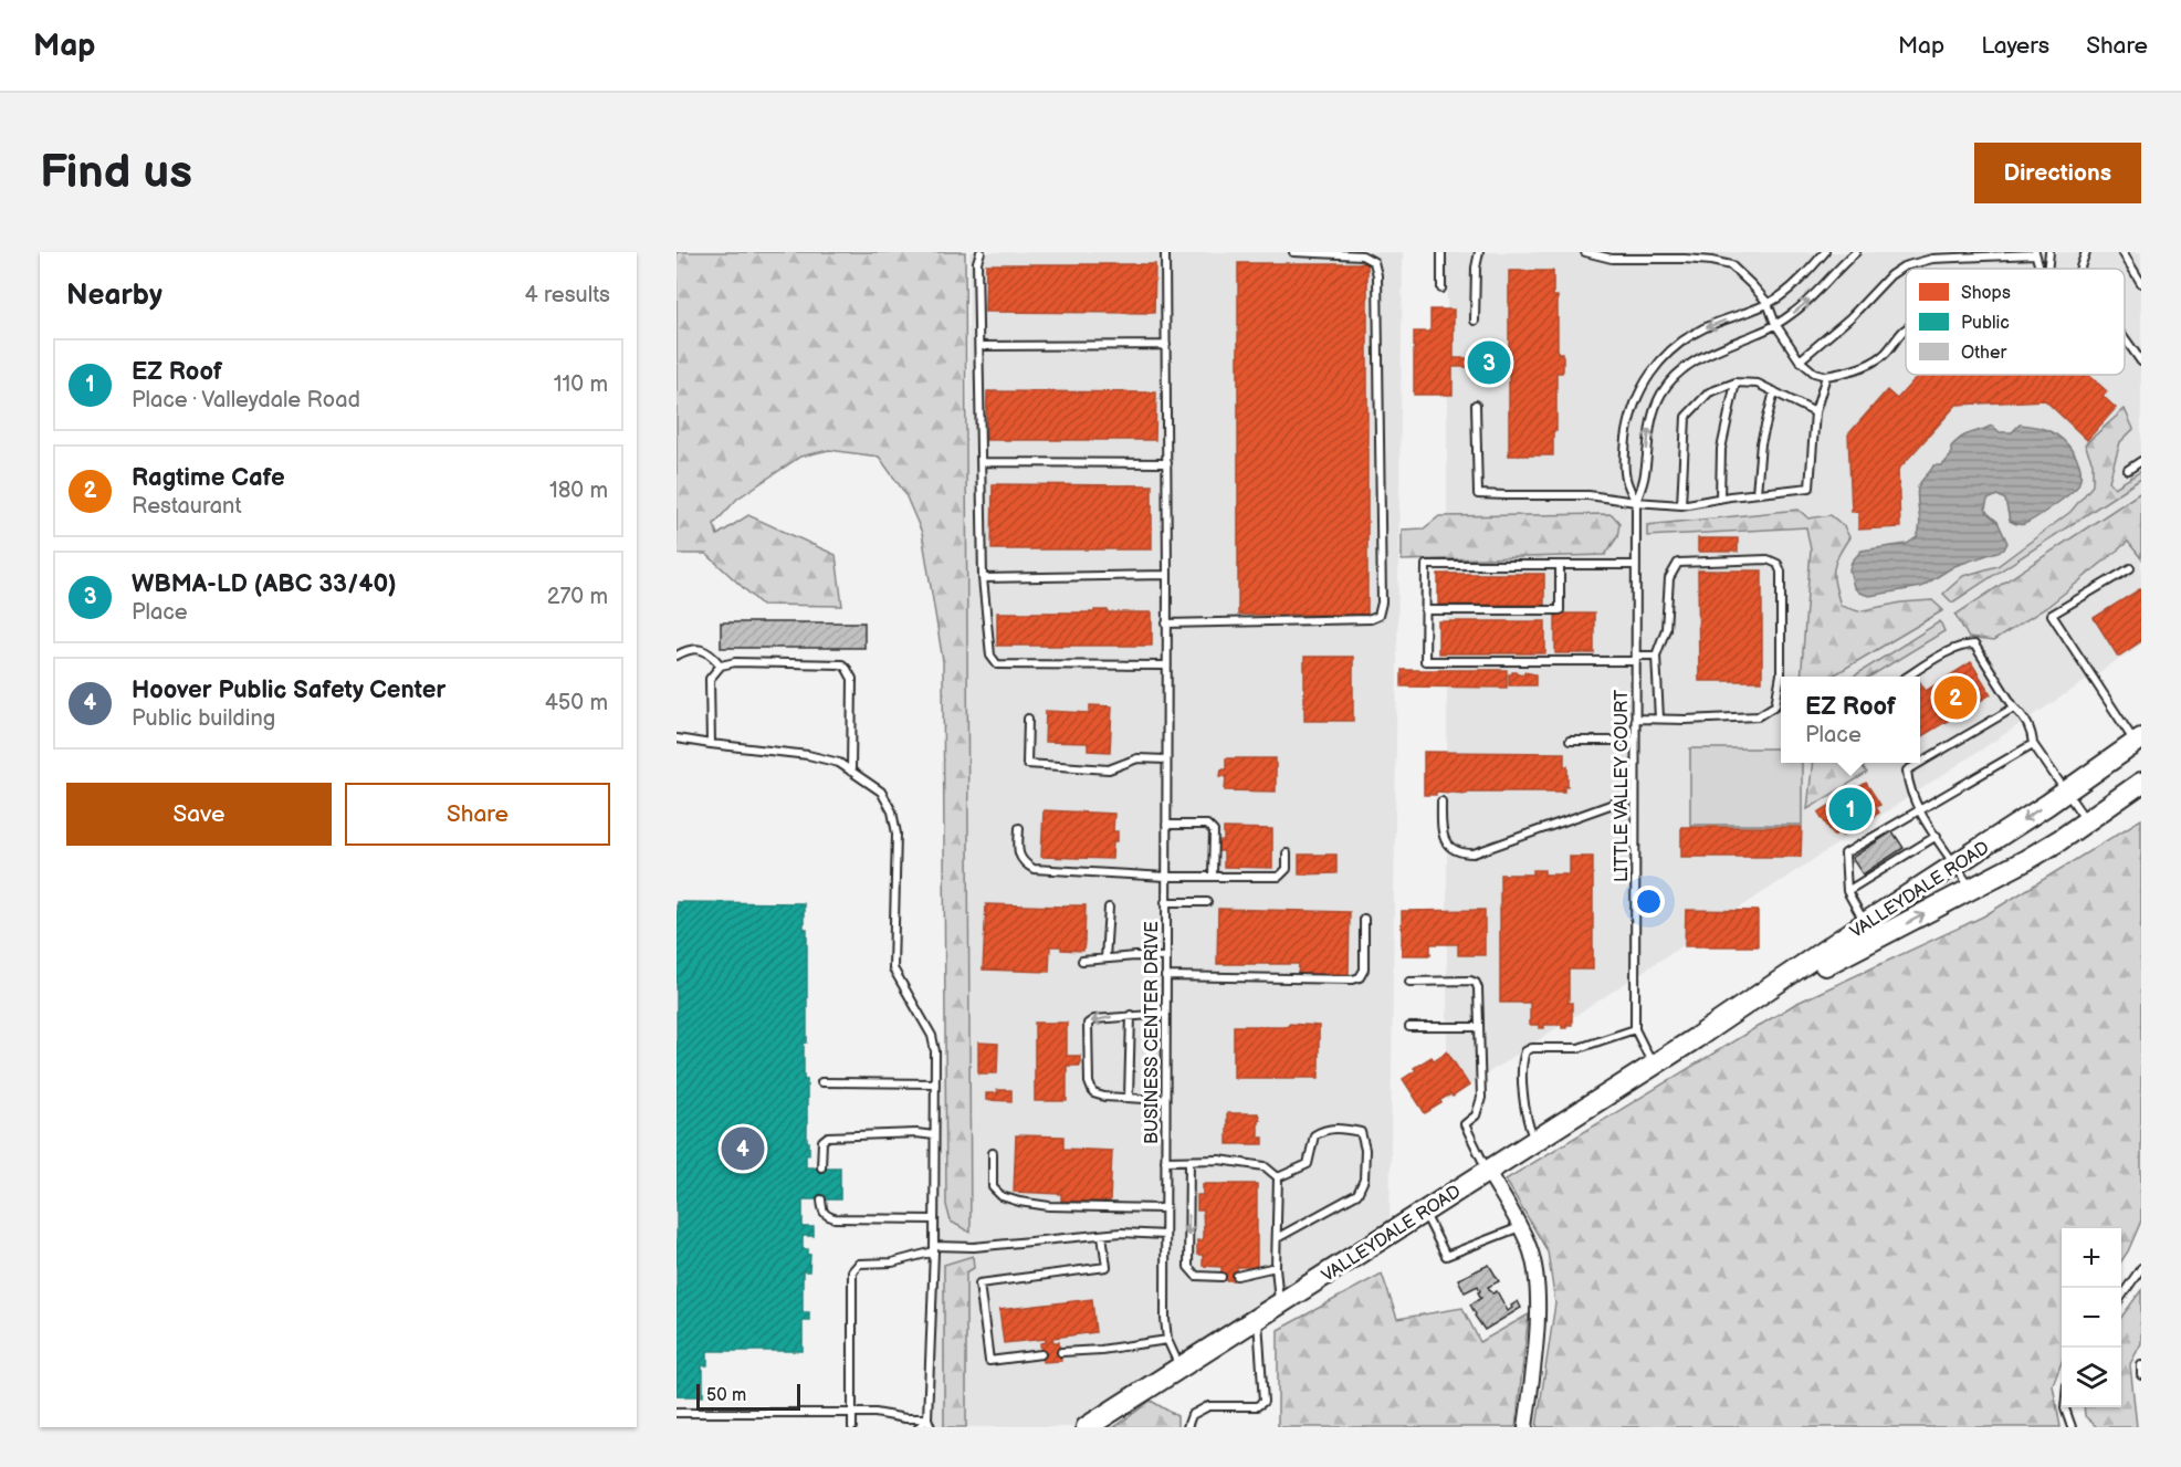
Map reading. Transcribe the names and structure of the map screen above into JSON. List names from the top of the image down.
{
  "streets": {
    "main road": ["VALLEYDALE ROAD"],
    "lane": ["LITTLE VALLEY COURT", "BUSINESS CENTER DRIVE"]
  },
  "crossings": [
    ["LITTLE VALLEY COURT", "VALLEYDALE ROAD"],
    ["VALLEYDALE ROAD", "BUSINESS CENTER DRIVE"]
  ],
  "legend": ["Shops", "Public", "Other"],
  "scale_bar": "50 m",
  "page": {
    "header": "Map",
    "nav": ["Map", "Layers", "Share"],
    "buttons": [
      "Directions",
      ["Save", "Share"]
    ],
    "title": "Find us",
    "heading": ["Nearby", "4 results"],
    "list": [
      {
        "mark": "1",
        "name": "EZ Roof",
        "note": "Place · Valleydale Road",
        "value": "110 m"
      },
      {
        "mark": "2",
        "name": "Ragtime Cafe",
        "note": "Restaurant",
        "value": "180 m"
      },
      {
        "mark": "3",
        "name": "WBMA-LD (ABC 33/40)",
        "note": "Place",
        "value": "270 m"
      },
      {
        "mark": "4",
        "name": "Hoover Public Safety Center",
        "note": "Public building",
        "value": "450 m"
      }
    ],
    "pins": [
      "3",
      "2",
      "1",
      "4"
    ],
    "popup": ["EZ Roof", "Place"],
    "map_buttons": ["+", "−"],
    "scale": "50 m"
  }
}
